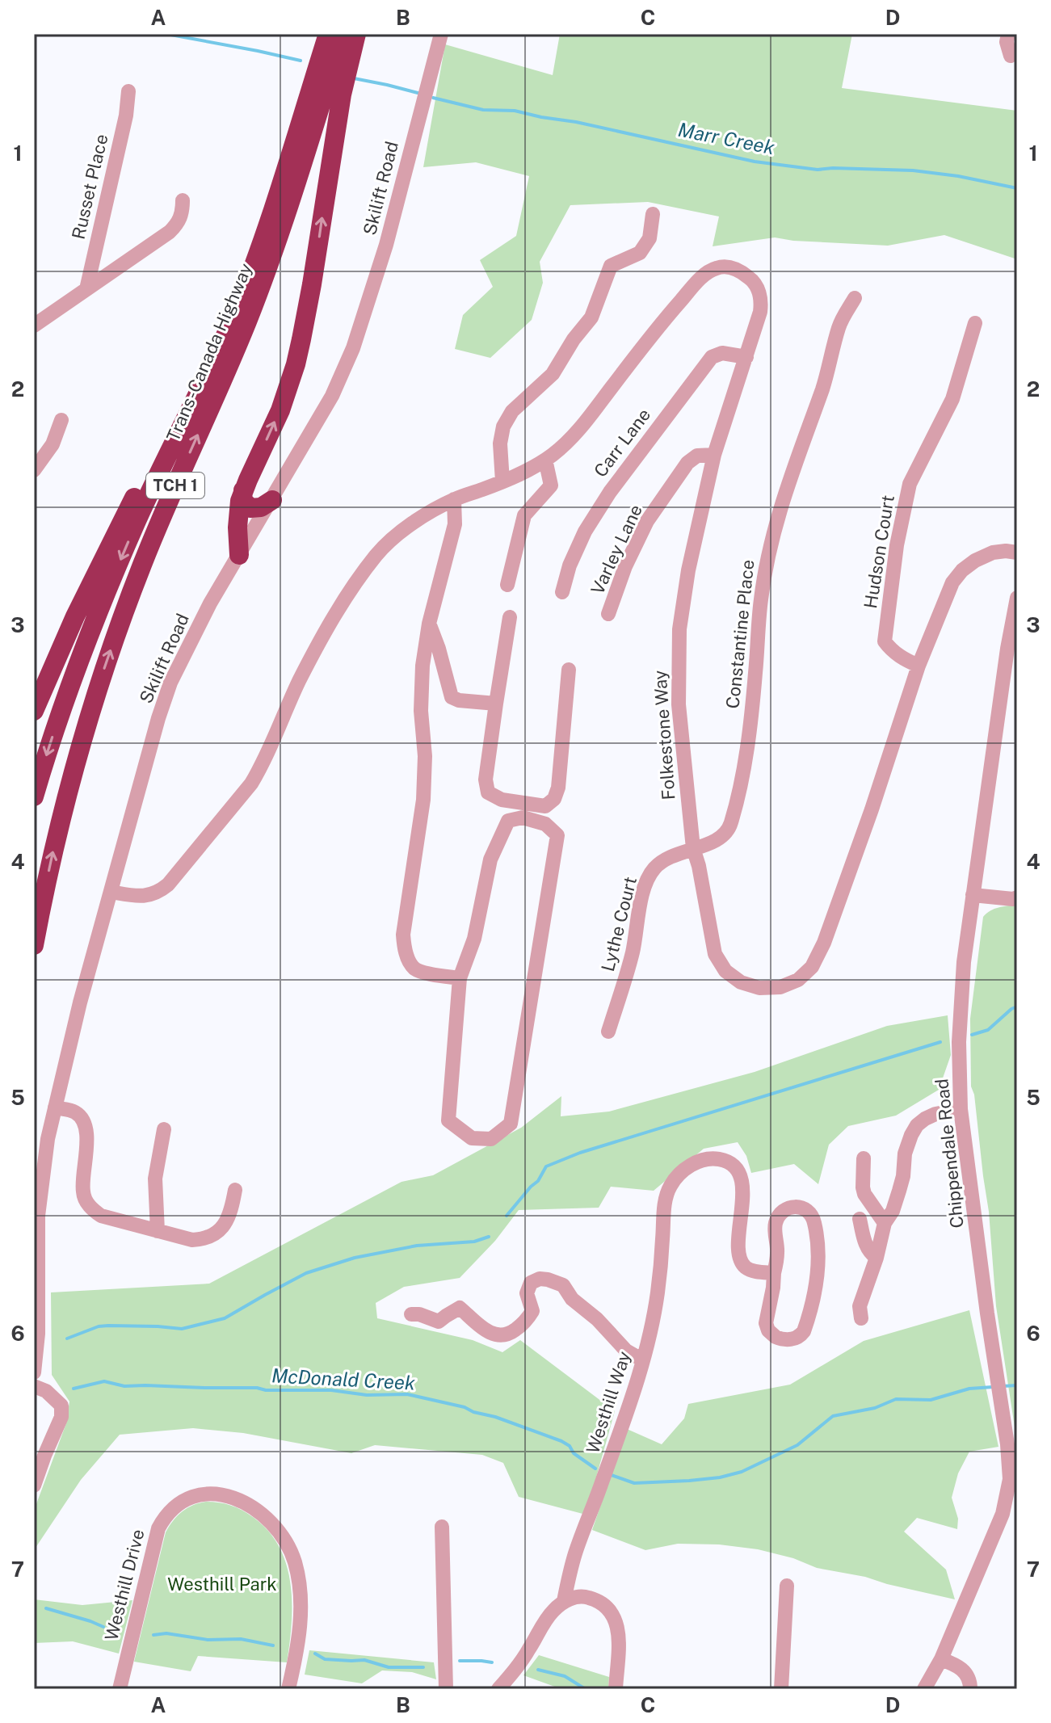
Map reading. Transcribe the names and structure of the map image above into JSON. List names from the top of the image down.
{
  "streets": {
    "highway": ["Trans-Canada Highway", "TCH 1"],
    "street": [
      "Russet Place",
      "Skilift Road",
      "Carr Lane",
      "Varley Lane",
      "Hudson Court",
      "Constantine Place",
      "Folkestone Way",
      "Lythe Court",
      "Chippendale Road",
      "Westhill Way",
      "Westhill Drive"
    ]
  },
  "crossings": [
    ["Skilift Road", "Folkestone Way"],
    ["Carr Lane", "Folkestone Way"],
    ["Varley Lane", "Folkestone Way"],
    ["Hudson Court", "Folkestone Way"],
    ["Constantine Place", "Folkestone Way"],
    ["Constantine Place", "Lythe Court"],
    ["Folkestone Way", "Lythe Court"]
  ],
  "water": ["Marr Creek", "McDonald Creek"],
  "parks": ["Westhill Park"],
  "grid": {
    "columns": [
      "A",
      "B",
      "C",
      "D"
    ],
    "rows": [
      "1",
      "2",
      "3",
      "4",
      "5",
      "6",
      "7"
    ]
  }
}
